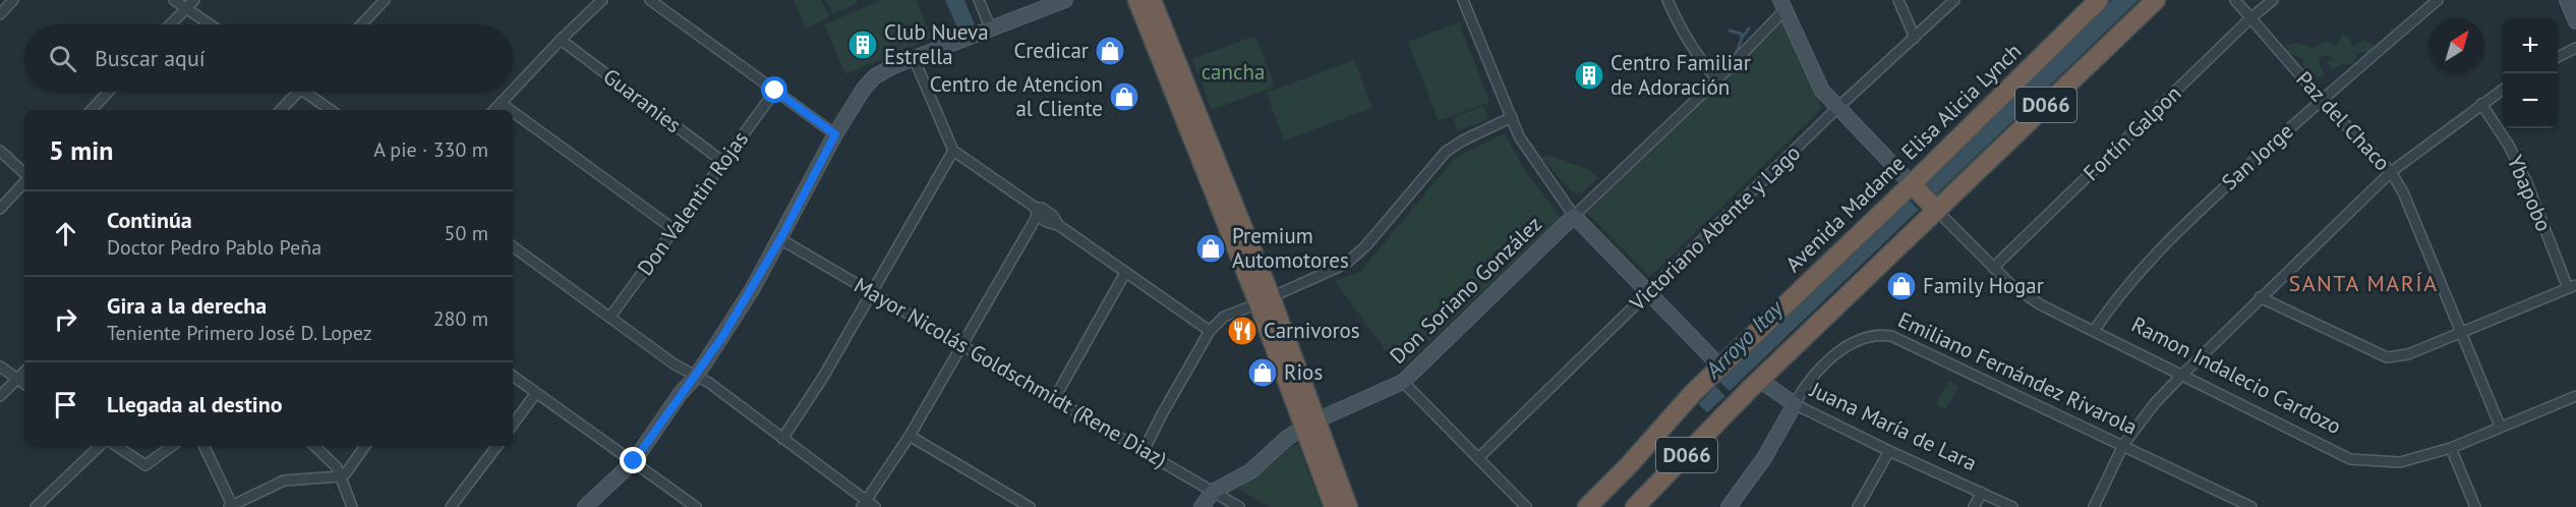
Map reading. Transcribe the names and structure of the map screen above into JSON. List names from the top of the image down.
{
  "streets": {
    "highway": ["D066", "Avenida Madame Elisa Alicia Lynch", "Ramon Indalecio Cardozo"],
    "street": [
      "Guaranies",
      "Paz del Chaco",
      "Fortín Galpon",
      "San Jorge",
      "Ybapobo",
      "Don Valentin Rojas",
      "Victoriano Abente y Lago",
      "Don Soriano González",
      "Mayor Nicolás Goldschmidt (Rene Diaz)",
      "Emiliano Fernández Rivarola",
      "Juana María de Lara"
    ]
  },
  "crossings": [
    ["Guaranies", "Don Valentin Rojas"],
    ["D066", "Ramon Indalecio Cardozo"],
    ["D066", "Juana María de Lara"],
    ["Paz del Chaco", "Fortín Galpon"],
    ["Paz del Chaco", "San Jorge"],
    ["Paz del Chaco", "Ramon Indalecio Cardozo"],
    ["Fortín Galpon", "Ramon Indalecio Cardozo"],
    ["San Jorge", "Ramon Indalecio Cardozo"],
    ["Avenida Madame Elisa Alicia Lynch", "Ramon Indalecio Cardozo"],
    ["Don Soriano González", "Mayor Nicolás Goldschmidt (Rene Diaz)"],
    ["Emiliano Fernández Rivarola", "Juana María de Lara"]
  ],
  "districts": ["SANTA MARÍA"],
  "water": ["Arroyo Itay"],
  "parks": ["cancha"],
  "places": {
    "building": ["Club Nueva Estrella", "Centro Familiar de Adoración"],
    "shop": [
      "Credicar",
      "Centro de Atencion al Cliente",
      "Premium Automotores",
      "Family Hogar",
      "Rios"
    ],
    "restaurant": ["Carnivoros"]
  },
  "north": "top right",
  "page": {
    "map_buttons": ["+", "−"],
    "search": "Buscar aquí",
    "heading": ["5 min", "A pie · 330 m"],
    "list": [
      ["Continúa", "Doctor Pedro Pablo Peña", "50 m"],
      ["Gira a la derecha", "Teniente Primero José D. Lopez", "280 m"],
      "Llegada al destino"
    ]
  }
}
